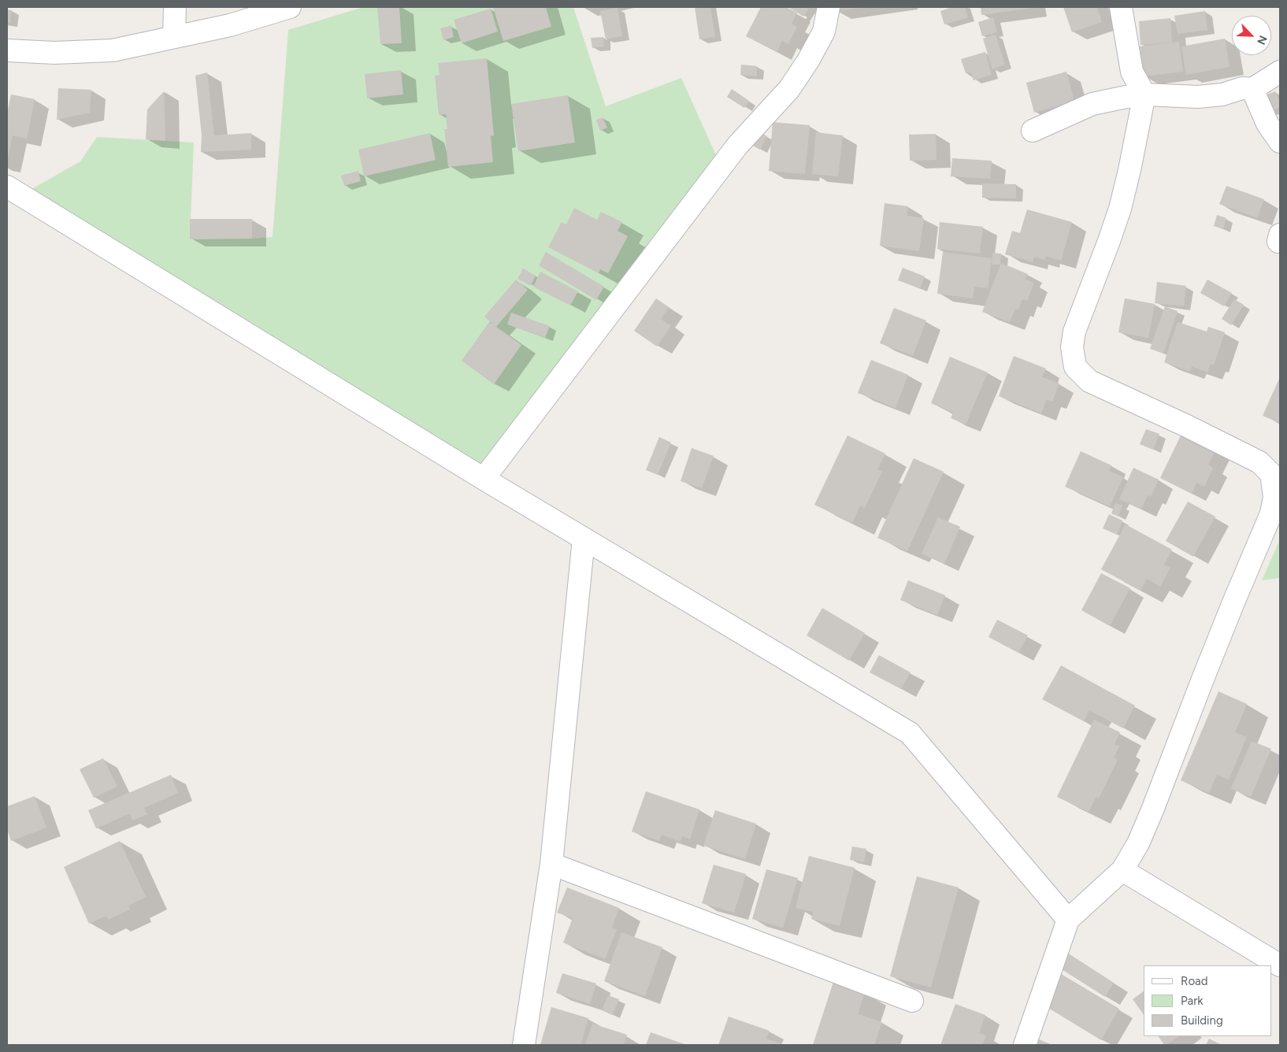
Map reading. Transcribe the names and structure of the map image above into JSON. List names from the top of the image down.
{
  "legend": ["Road", "Park", "Building"],
  "north": "bottom right"
}
